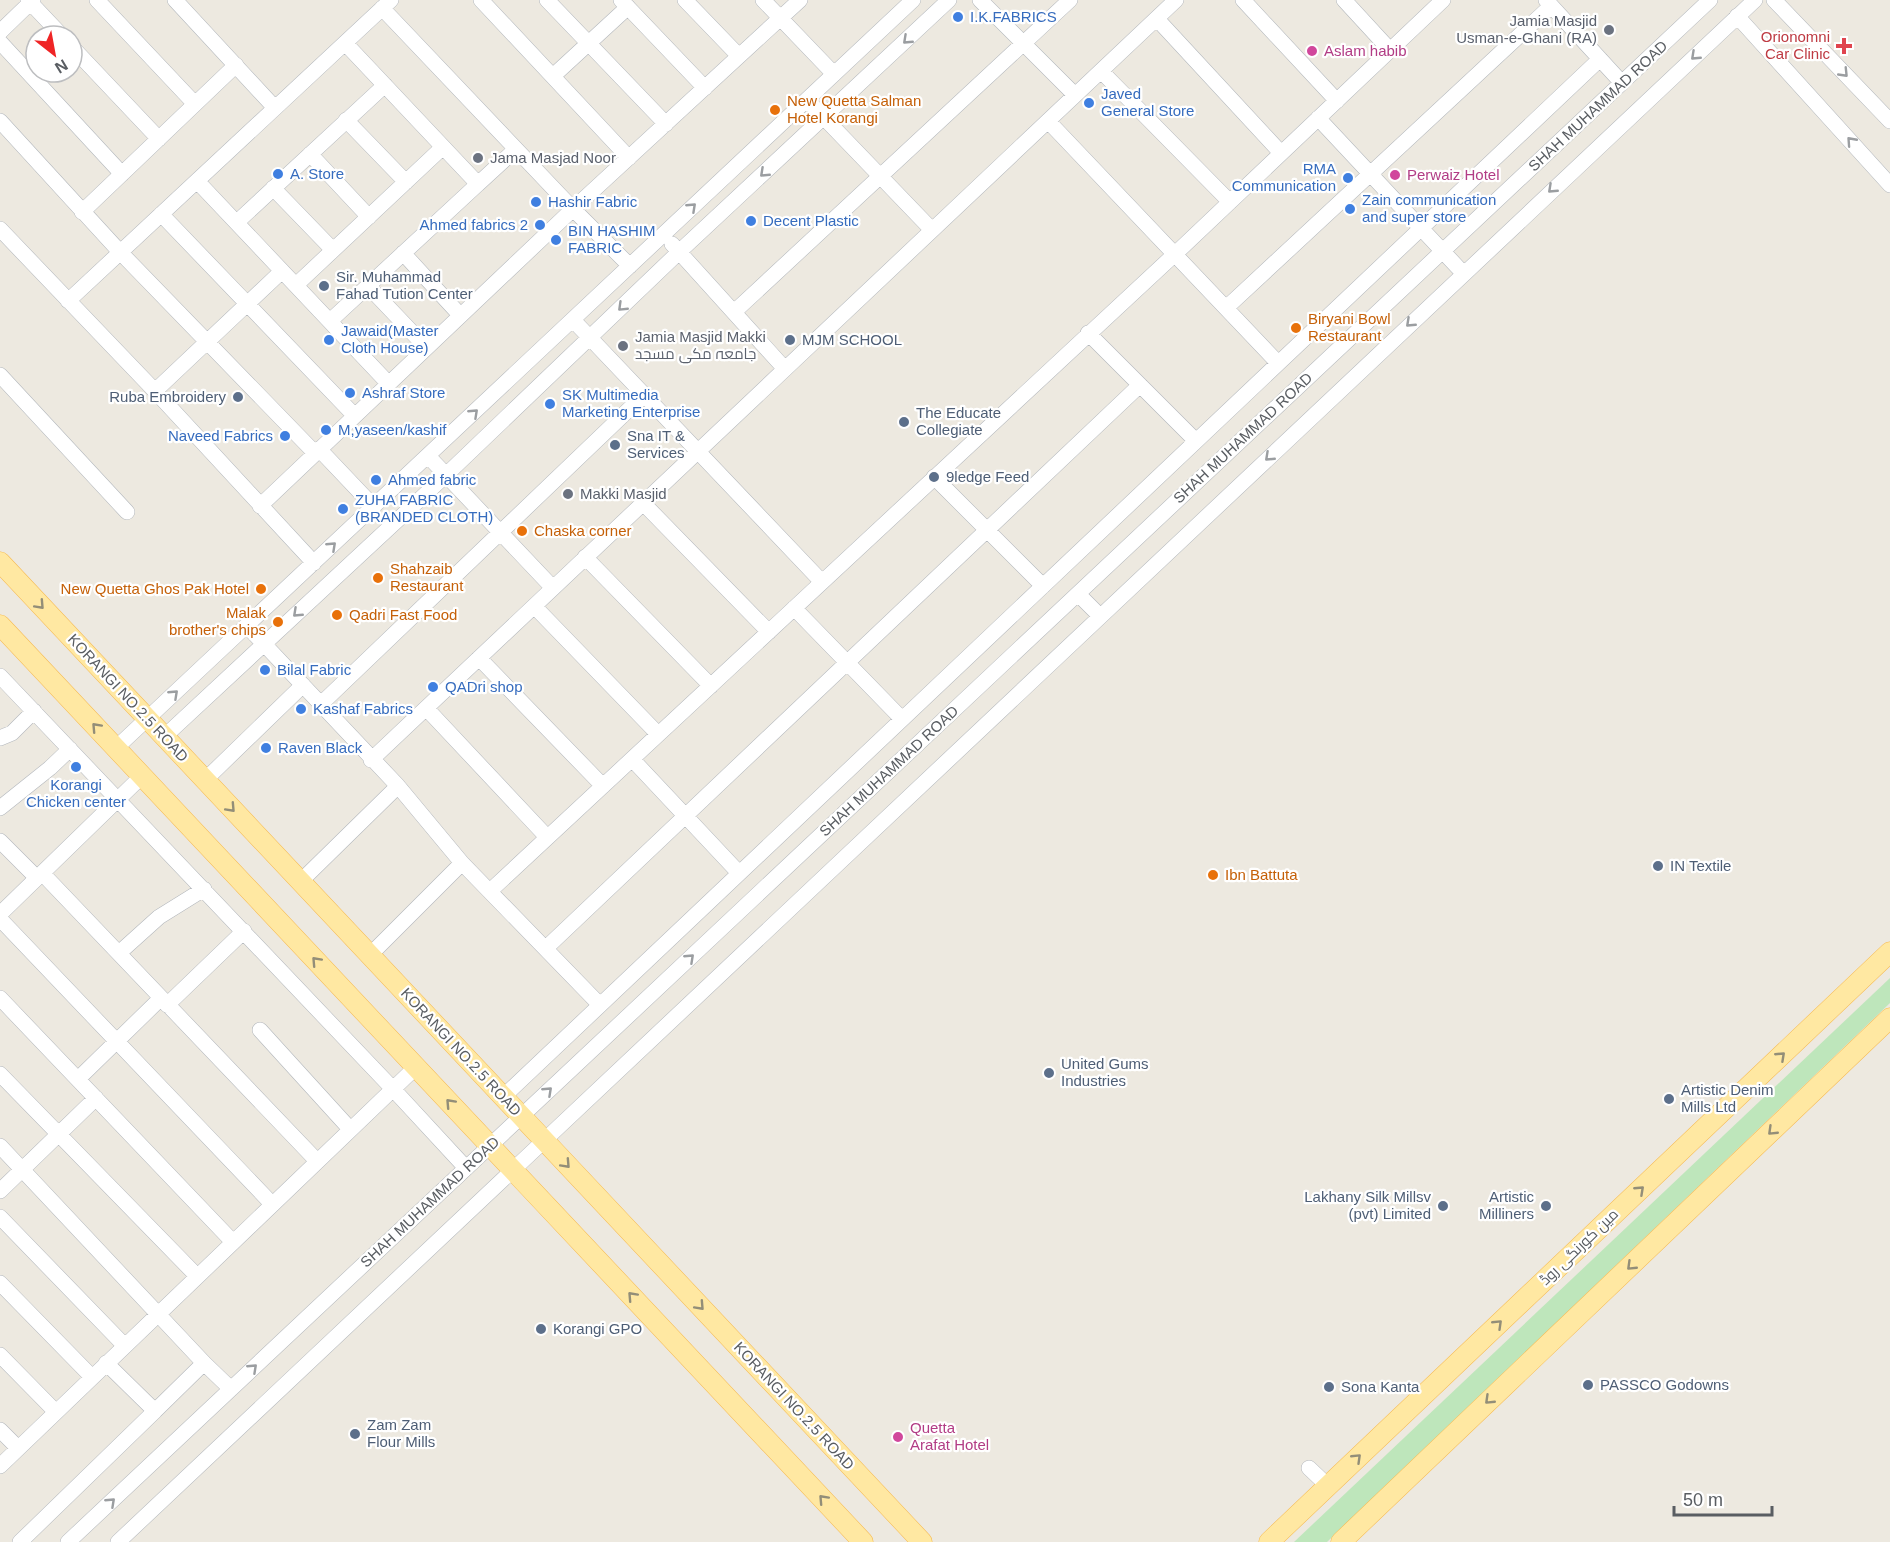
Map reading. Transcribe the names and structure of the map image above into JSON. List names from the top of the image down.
{
  "streets": {
    "main road": ["KORANGI NO.2.5 ROAD", "مین کورنگی روڈ"],
    "street": ["SHAH MUHAMMAD ROAD"]
  },
  "crossings": [
    ["SHAH MUHAMMAD ROAD", "KORANGI NO.2.5 ROAD"]
  ],
  "places": {
    "other": [
      "I.K.FABRICS",
      "Jamia Masjid Usman-e-Ghani (RA)",
      "Aslam habib",
      "Javed General Store",
      "New Quetta Salman Hotel Korangi",
      "Jama Masjad Noor",
      "A. Store",
      "Perwaiz Hotel",
      "RMA Communication",
      "Hashir Fabric",
      "Zain communication and super store",
      "Decent Plastic",
      "Ahmed fabrics 2",
      "BIN HASHIM FABRIC",
      "Sir. Muhammad Fahad Tution Center",
      "Biryani Bowl Restaurant",
      "Jawaid(Master Cloth House)",
      "MJM SCHOOL",
      "Jamia Masjid Makki جامعہ مکی مسجد",
      "Ashraf Store",
      "Ruba Embroidery",
      "SK Multimedia Marketing Enterprise",
      "The Educate Collegiate",
      "M,yaseen/kashif",
      "Naveed Fabrics",
      "Sna IT & Services",
      "9ledge Feed",
      "Ahmed fabric",
      "Makki Masjid",
      "ZUHA FABRIC (BRANDED CLOTH)",
      "Chaska corner",
      "Shahzaib Restaurant",
      "New Quetta Ghos Pak Hotel",
      "Qadri Fast Food",
      "Malak brother's chips",
      "Bilal Fabric",
      "QADri shop",
      "Kashaf Fabrics",
      "Raven Black",
      "Korangi Chicken center",
      "IN Textile",
      "Ibn Battuta",
      "United Gums Industries",
      "Artistic Denim Mills Ltd",
      "Lakhany Silk Millsv (pvt) Limited",
      "Artistic Milliners",
      "Korangi GPO",
      "PASSCO Godowns",
      "Sona Kanta",
      "Zam Zam Flour Mills",
      "Quetta Arafat Hotel"
    ],
    "health": ["Orionomni Car Clinic"]
  },
  "scale_bar": "50 m",
  "north": "bottom right"
}
